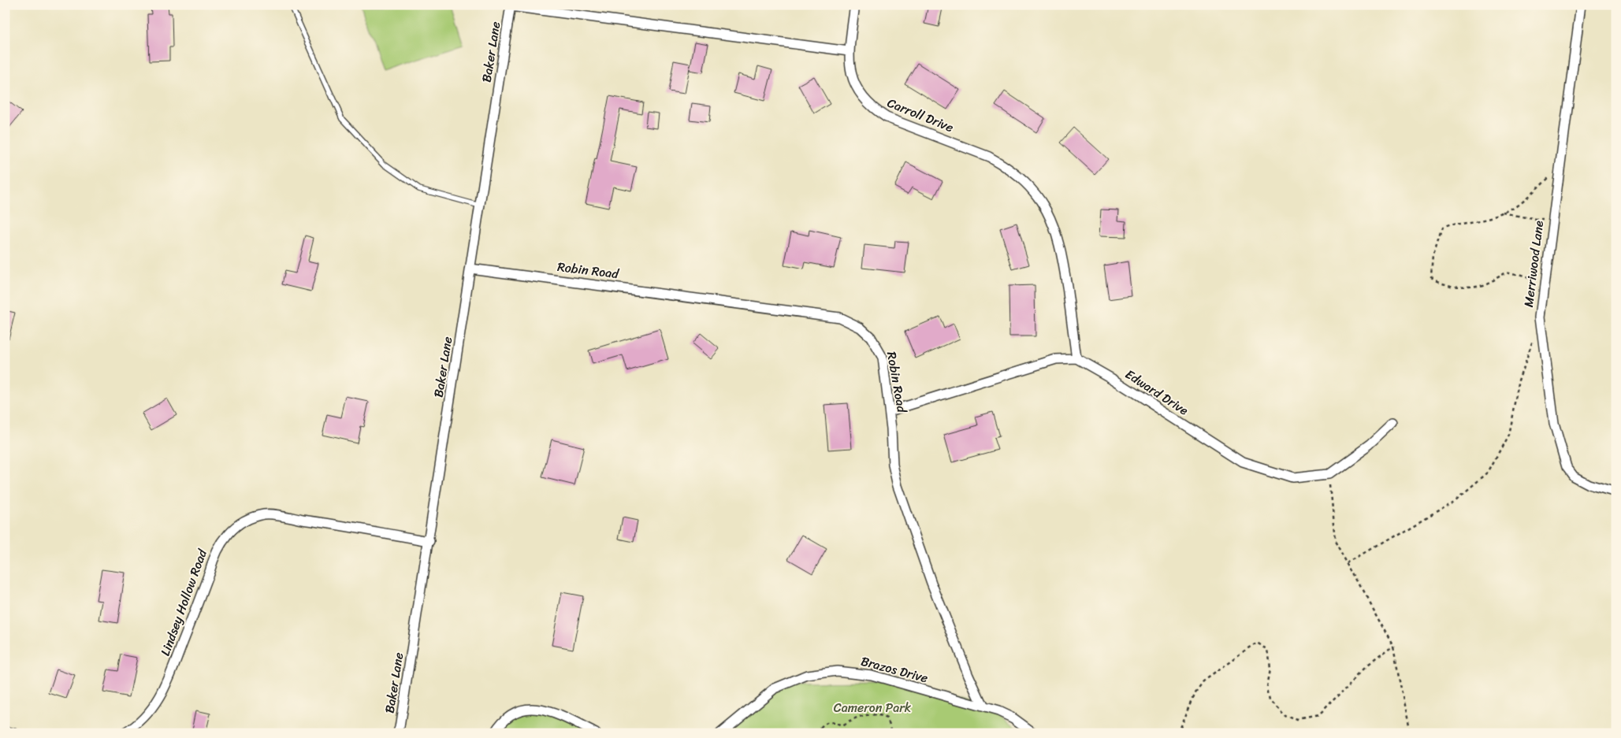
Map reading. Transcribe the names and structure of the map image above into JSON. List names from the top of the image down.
{
  "streets": {
    "street": [
      "Baker Lane",
      "Carroll Drive",
      "Merriwood Lane",
      "Robin Road",
      "Edward Drive",
      "Lindsey Hollow Road",
      "Brazos Drive"
    ]
  },
  "crossings": [
    ["Baker Lane", "Robin Road"],
    ["Baker Lane", "Lindsey Hollow Road"],
    ["Carroll Drive", "Edward Drive"],
    ["Robin Road", "Brazos Drive"]
  ],
  "parks": ["Cameron Park"]
}
